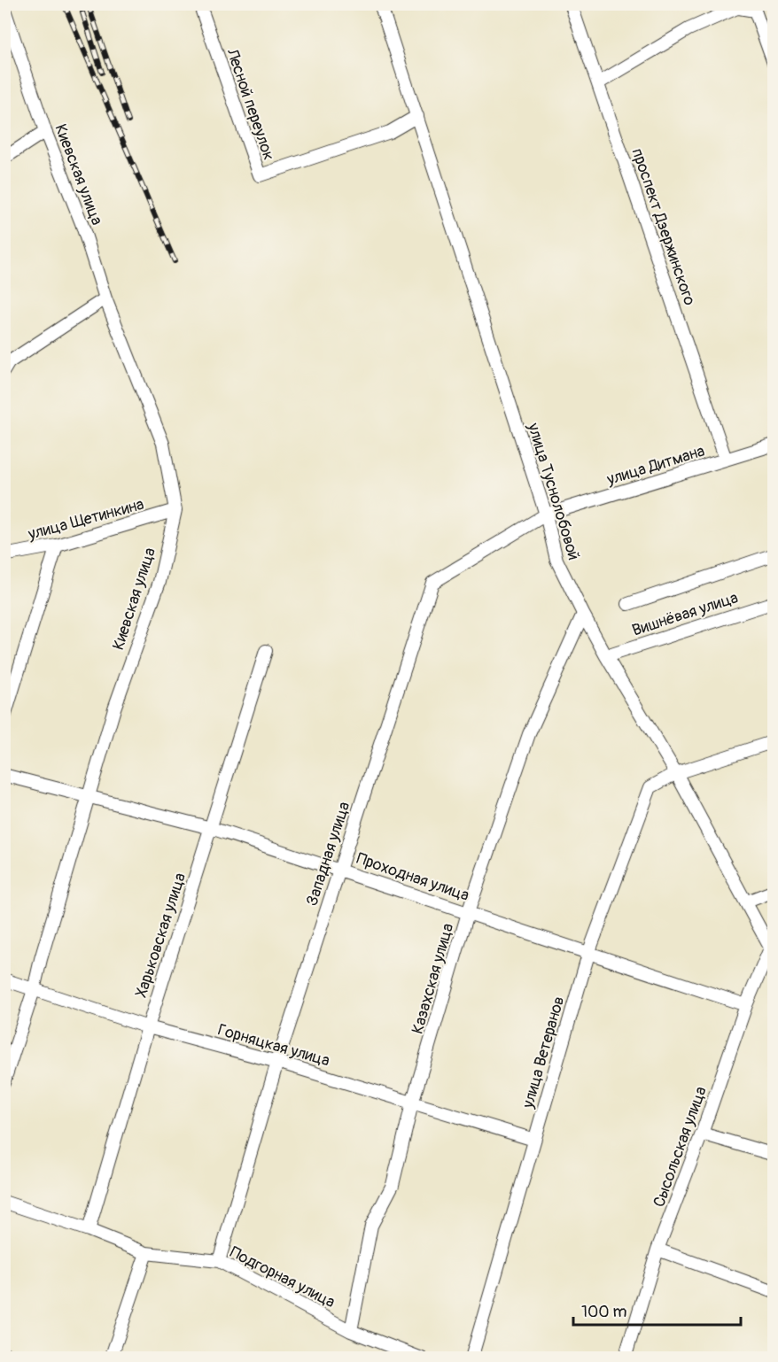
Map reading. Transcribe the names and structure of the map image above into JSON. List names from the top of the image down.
{
  "streets": {
    "street": [
      "Лесной переулок",
      "Киевская улица",
      "проспект Дзержинского",
      "улица Дитмана",
      "улица Туснолобовой",
      "улица Щетинкина",
      "Вишнёвая улица",
      "Западная улица",
      "Проходная улица",
      "Харьковская улица",
      "Казахская улица",
      "Горняцкая улица",
      "улица Ветеранов",
      "Сысольская улица",
      "Подгорная улица"
    ]
  },
  "crossings": [
    ["Лесной переулок", "улица Туснолобовой"],
    ["Киевская улица", "улица Щетинкина"],
    ["Киевская улица", "Проходная улица"],
    ["Киевская улица", "Горняцкая улица"],
    ["проспект Дзержинского", "улица Дитмана"],
    ["улица Дитмана", "улица Туснолобовой"],
    ["улица Дитмана", "Западная улица"],
    ["улица Туснолобовой", "Вишнёвая улица"],
    ["улица Туснолобовой", "Западная улица"],
    ["улица Туснолобовой", "Казахская улица"],
    ["улица Туснолобовой", "улица Ветеранов"],
    ["улица Туснолобовой", "Сысольская улица"],
    ["Западная улица", "Проходная улица"],
    ["Западная улица", "Горняцкая улица"],
    ["Западная улица", "Подгорная улица"],
    ["Проходная улица", "Харьковская улица"],
    ["Проходная улица", "Казахская улица"],
    ["Проходная улица", "улица Ветеранов"],
    ["Проходная улица", "Сысольская улица"],
    ["Харьковская улица", "Горняцкая улица"],
    ["Харьковская улица", "Подгорная улица"],
    ["Казахская улица", "Горняцкая улица"],
    ["Казахская улица", "Подгорная улица"],
    ["Горняцкая улица", "улица Ветеранов"]
  ],
  "scale_bar": "100 m"
}
